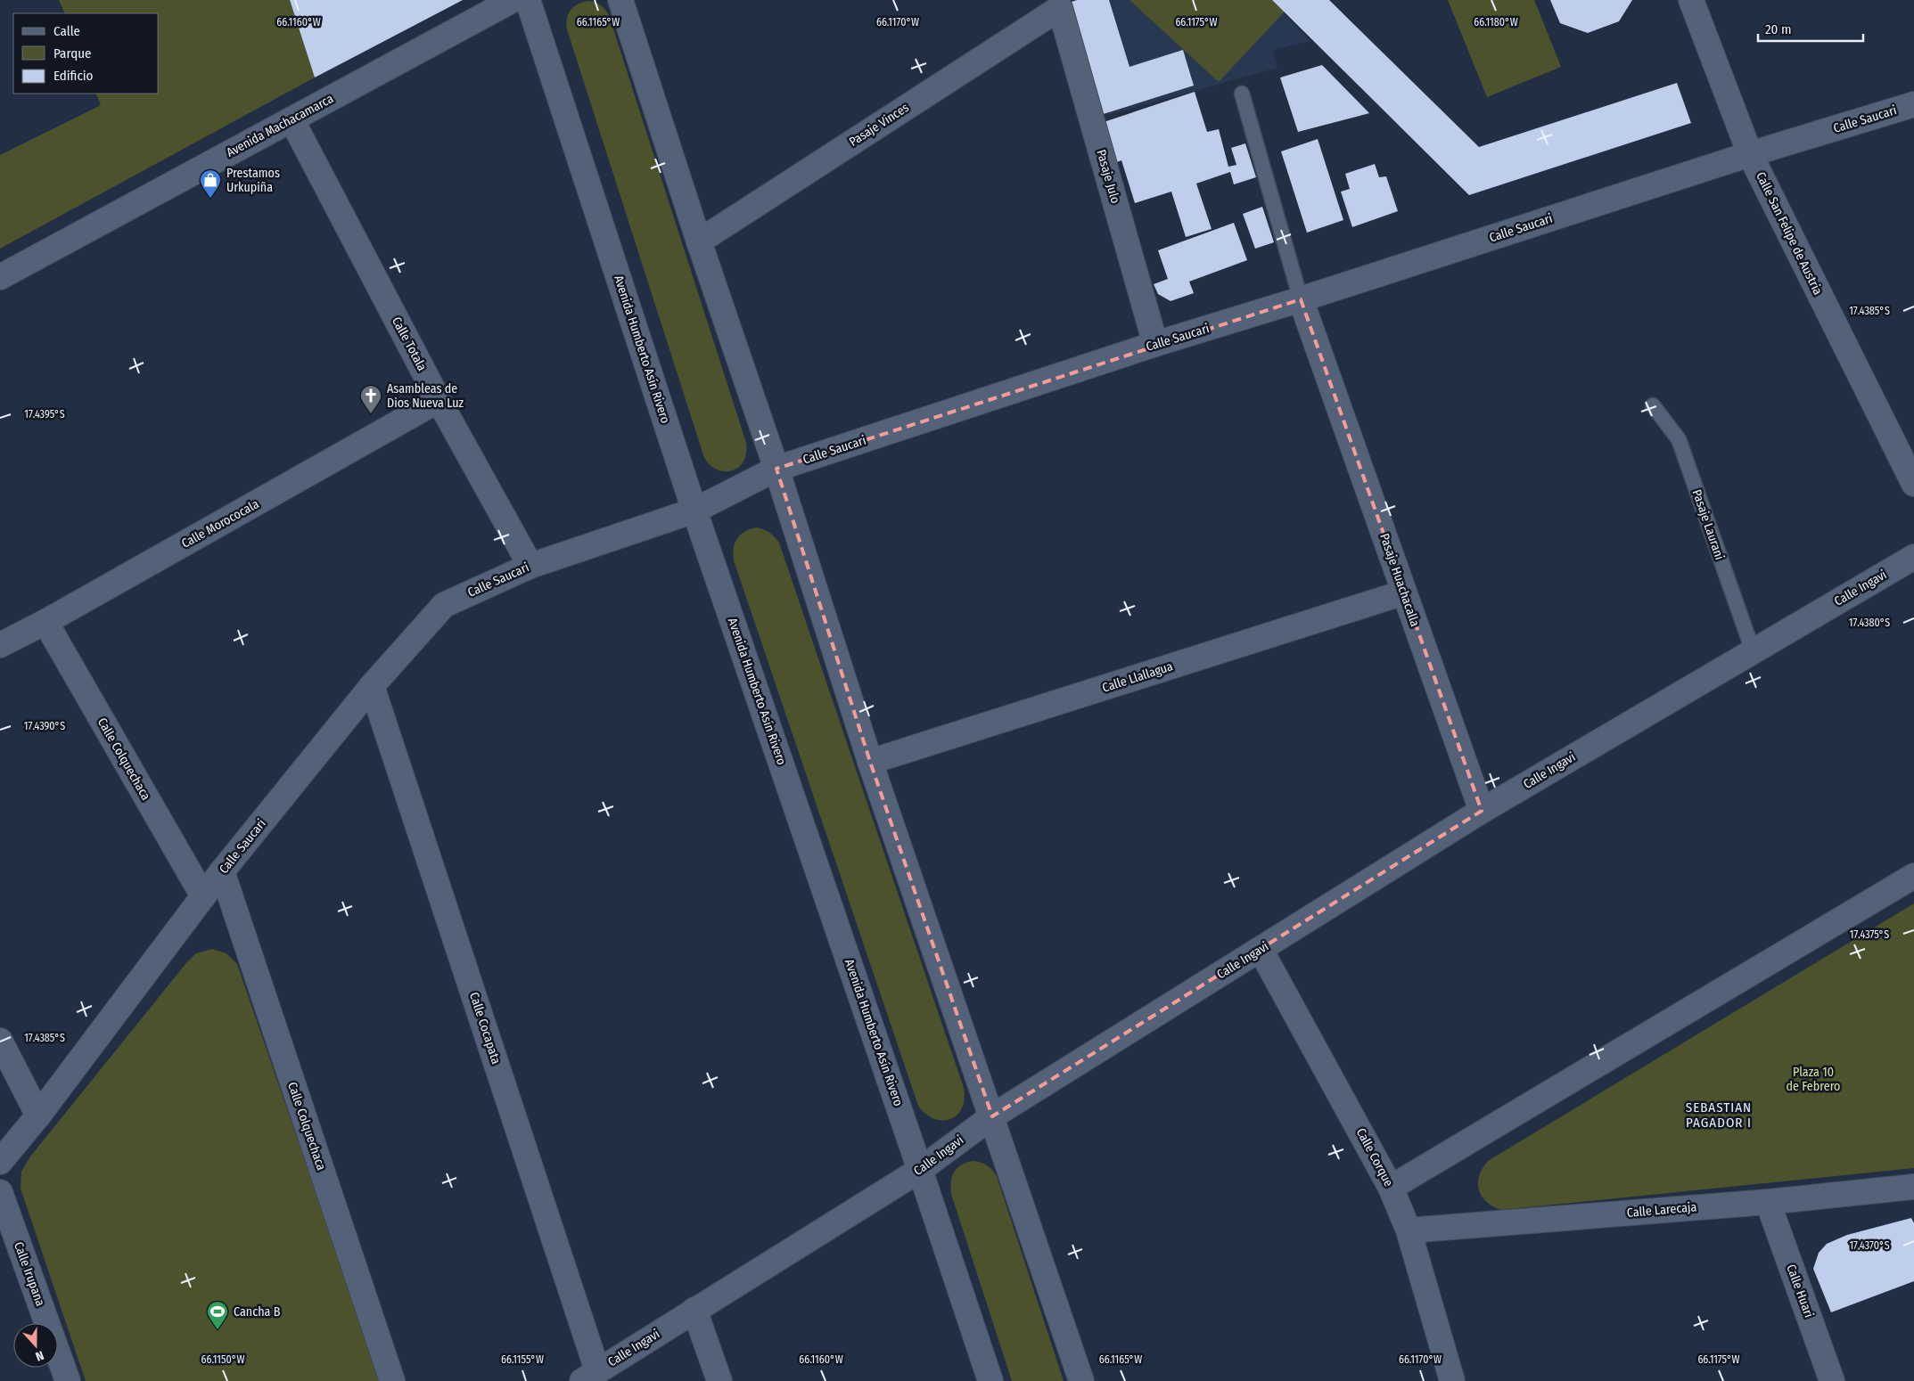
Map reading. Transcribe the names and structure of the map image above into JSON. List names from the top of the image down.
{
  "streets": {
    "street": [
      "Calle Saucari",
      "Pasaje Vinces",
      "Avenida Machacamarca",
      "Pasaje Julo",
      "Calle San Felipe de Austria",
      "Calle Totala",
      "Avenida Humberto Asín Rivero",
      "Calle Morococala",
      "Pasaje Huachacalla",
      "Calle Ingavi",
      "Calle Llallagua",
      "Calle Colquechaca",
      "Calle Cocapata",
      "Calle Corque",
      "Calle Larecaja",
      "Calle Irupana",
      "Calle Huari"
    ],
    "lane": ["Pasaje Laurani"]
  },
  "crossings": [
    ["Calle Saucari", "Pasaje Julo"],
    ["Calle Saucari", "Calle San Felipe de Austria"],
    ["Calle Saucari", "Calle Totala"],
    ["Calle Saucari", "Avenida Humberto Asín Rivero"],
    ["Calle Saucari", "Pasaje Huachacalla"],
    ["Calle Saucari", "Calle Colquechaca"],
    ["Calle Saucari", "Calle Cocapata"],
    ["Pasaje Vinces", "Pasaje Julo"],
    ["Avenida Machacamarca", "Calle Totala"],
    ["Calle Totala", "Calle Morococala"],
    ["Avenida Humberto Asín Rivero", "Calle Ingavi"],
    ["Calle Morococala", "Calle Colquechaca"],
    ["Pasaje Laurani", "Calle Ingavi"],
    ["Pasaje Huachacalla", "Calle Ingavi"],
    ["Pasaje Huachacalla", "Calle Llallagua"],
    ["Calle Ingavi", "Calle Cocapata"],
    ["Calle Ingavi", "Calle Corque"],
    ["Calle Corque", "Calle Larecaja"],
    ["Calle Larecaja", "Calle Huari"]
  ],
  "districts": ["SEBASTIAN PAGADOR I"],
  "parks": ["Plaza 10 de Febrero"],
  "places": {
    "shop": ["Prestamos Urkupiña"],
    "church": ["Asambleas de Dios Nueva Luz"],
    "sports": ["Cancha B"]
  },
  "legend": ["Calle", "Parque", "Edificio"],
  "scale_bar": "20 m",
  "north": "bottom",
  "coordinates": [
    "66.1160°W",
    "66.1165°W",
    "66.1170°W",
    "66.1175°W",
    "66.1180°W",
    "17.4385°S",
    "17.4395°S",
    "17.4380°S",
    "17.4390°S",
    "17.4375°S",
    "17.4370°S",
    "66.1150°W",
    "66.1155°W"
  ]
}
